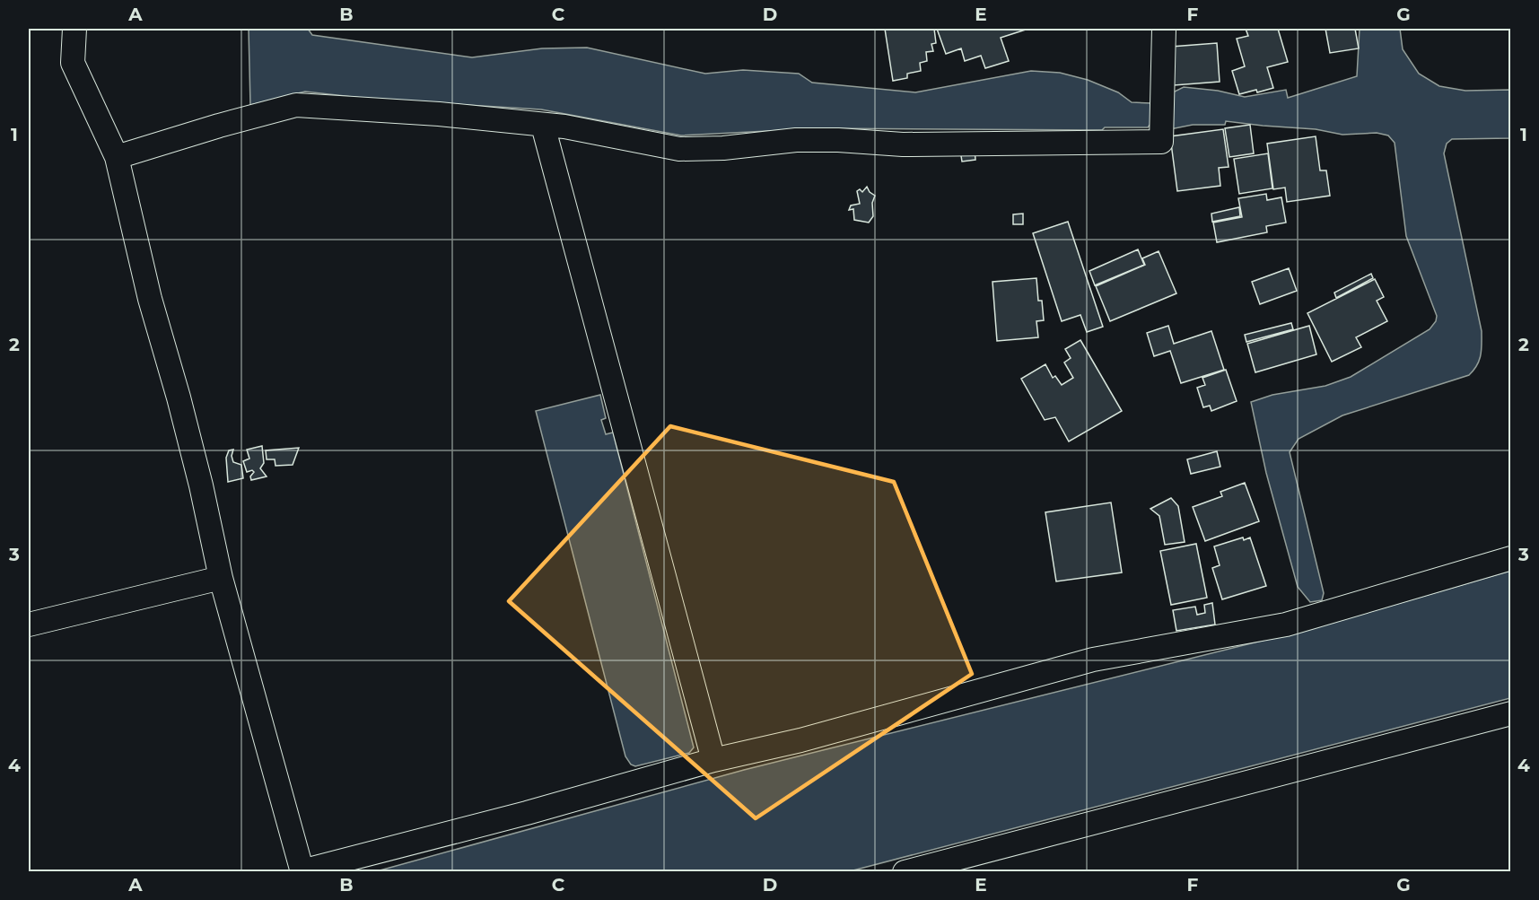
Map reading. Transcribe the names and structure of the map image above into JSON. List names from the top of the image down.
{
  "grid": {
    "columns": [
      "A",
      "B",
      "C",
      "D",
      "E",
      "F",
      "G"
    ],
    "rows": [
      "1",
      "2",
      "3",
      "4"
    ]
  }
}
